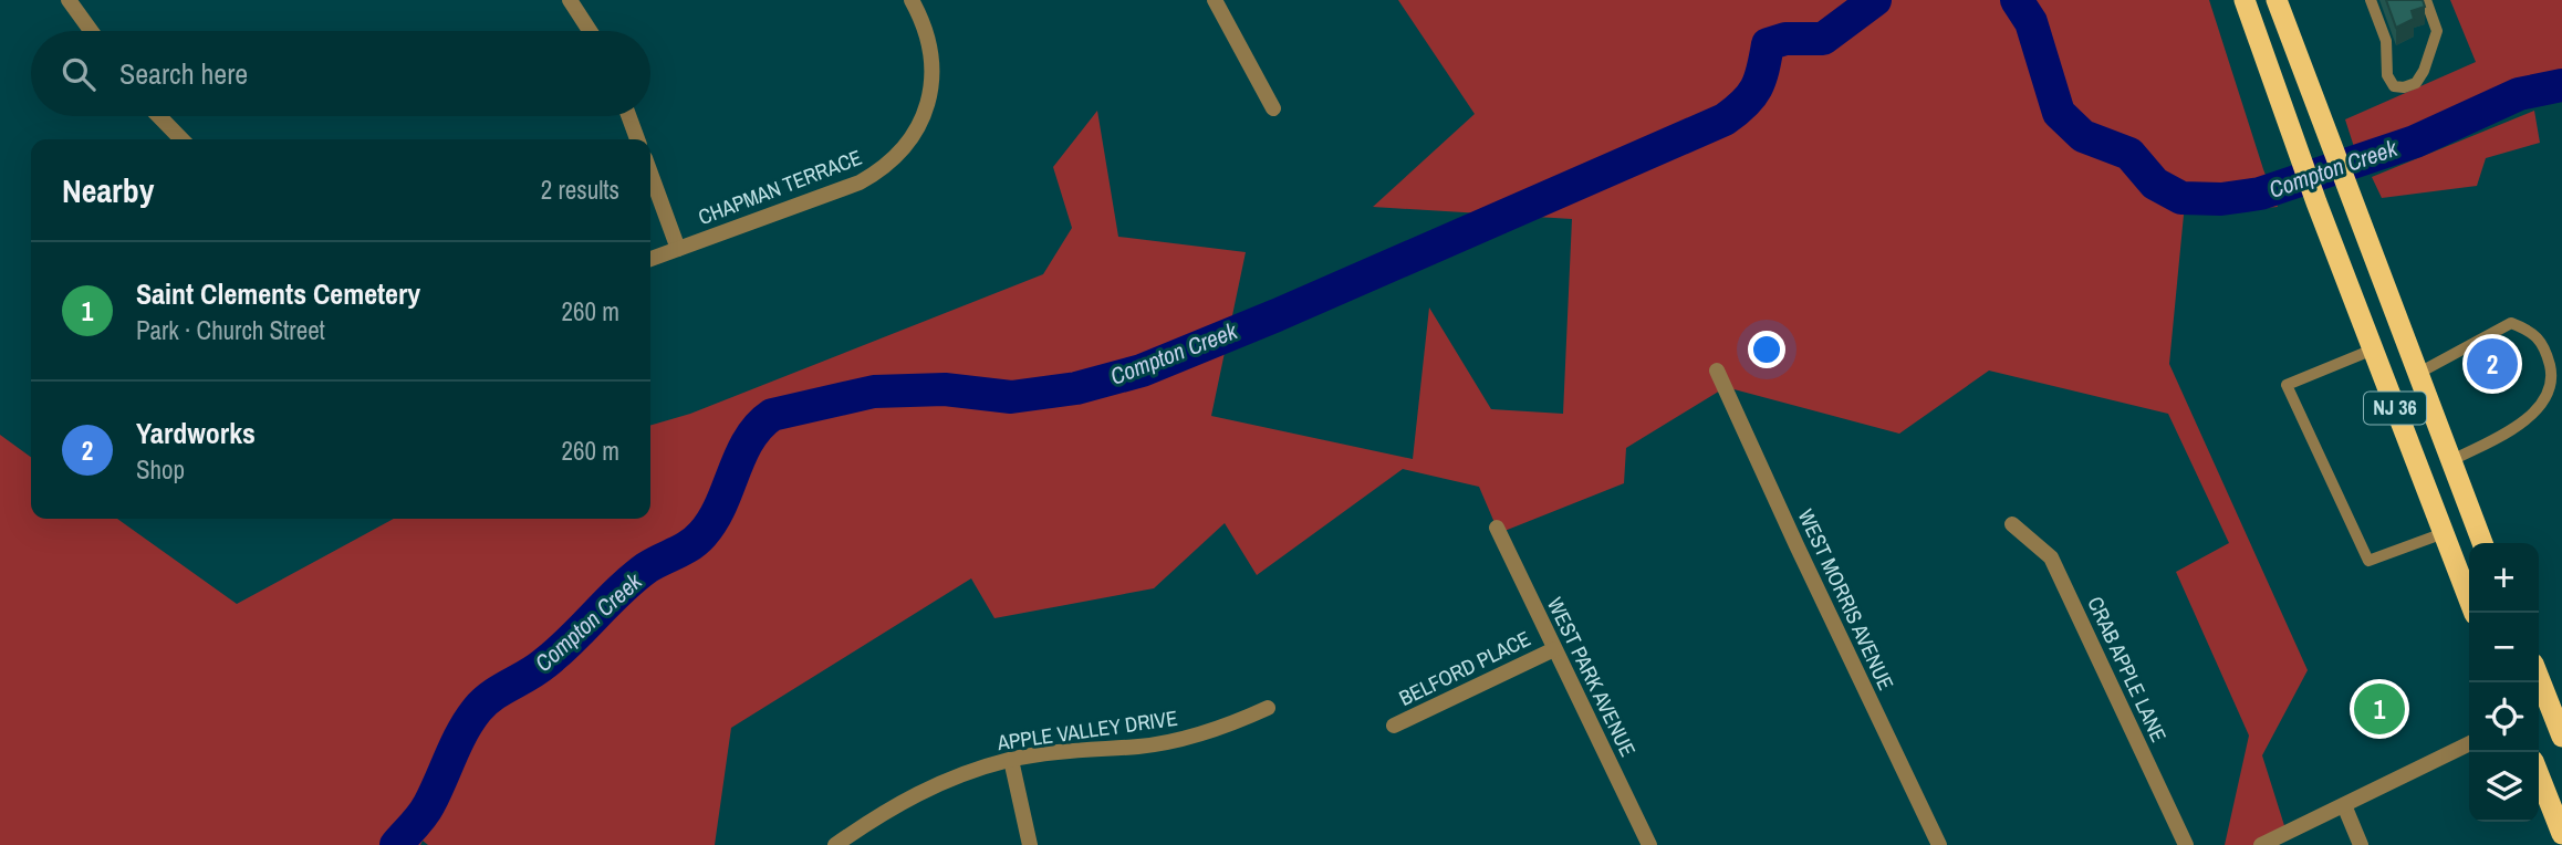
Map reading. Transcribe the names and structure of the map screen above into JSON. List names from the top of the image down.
{
  "streets": {
    "highway": ["NJ 36"],
    "street": [
      "CHAPMAN TERRACE",
      "WEST MORRIS AVENUE",
      "BELFORD PLACE",
      "CRAB APPLE LANE",
      "WEST PARK AVENUE",
      "APPLE VALLEY DRIVE"
    ]
  },
  "crossings": [
    ["BELFORD PLACE", "WEST PARK AVENUE"]
  ],
  "water": ["Compton Creek"],
  "page": {
    "search": "Search here",
    "heading": ["Nearby", "2 results"],
    "list": [
      {
        "mark": "1",
        "name": "Saint Clements Cemetery",
        "note": "Park · Church Street",
        "value": "260 m"
      },
      {
        "mark": "2",
        "name": "Yardworks",
        "note": "Shop",
        "value": "260 m"
      }
    ],
    "pins": ["2", "1"],
    "map_buttons": ["+", "−"]
  }
}
